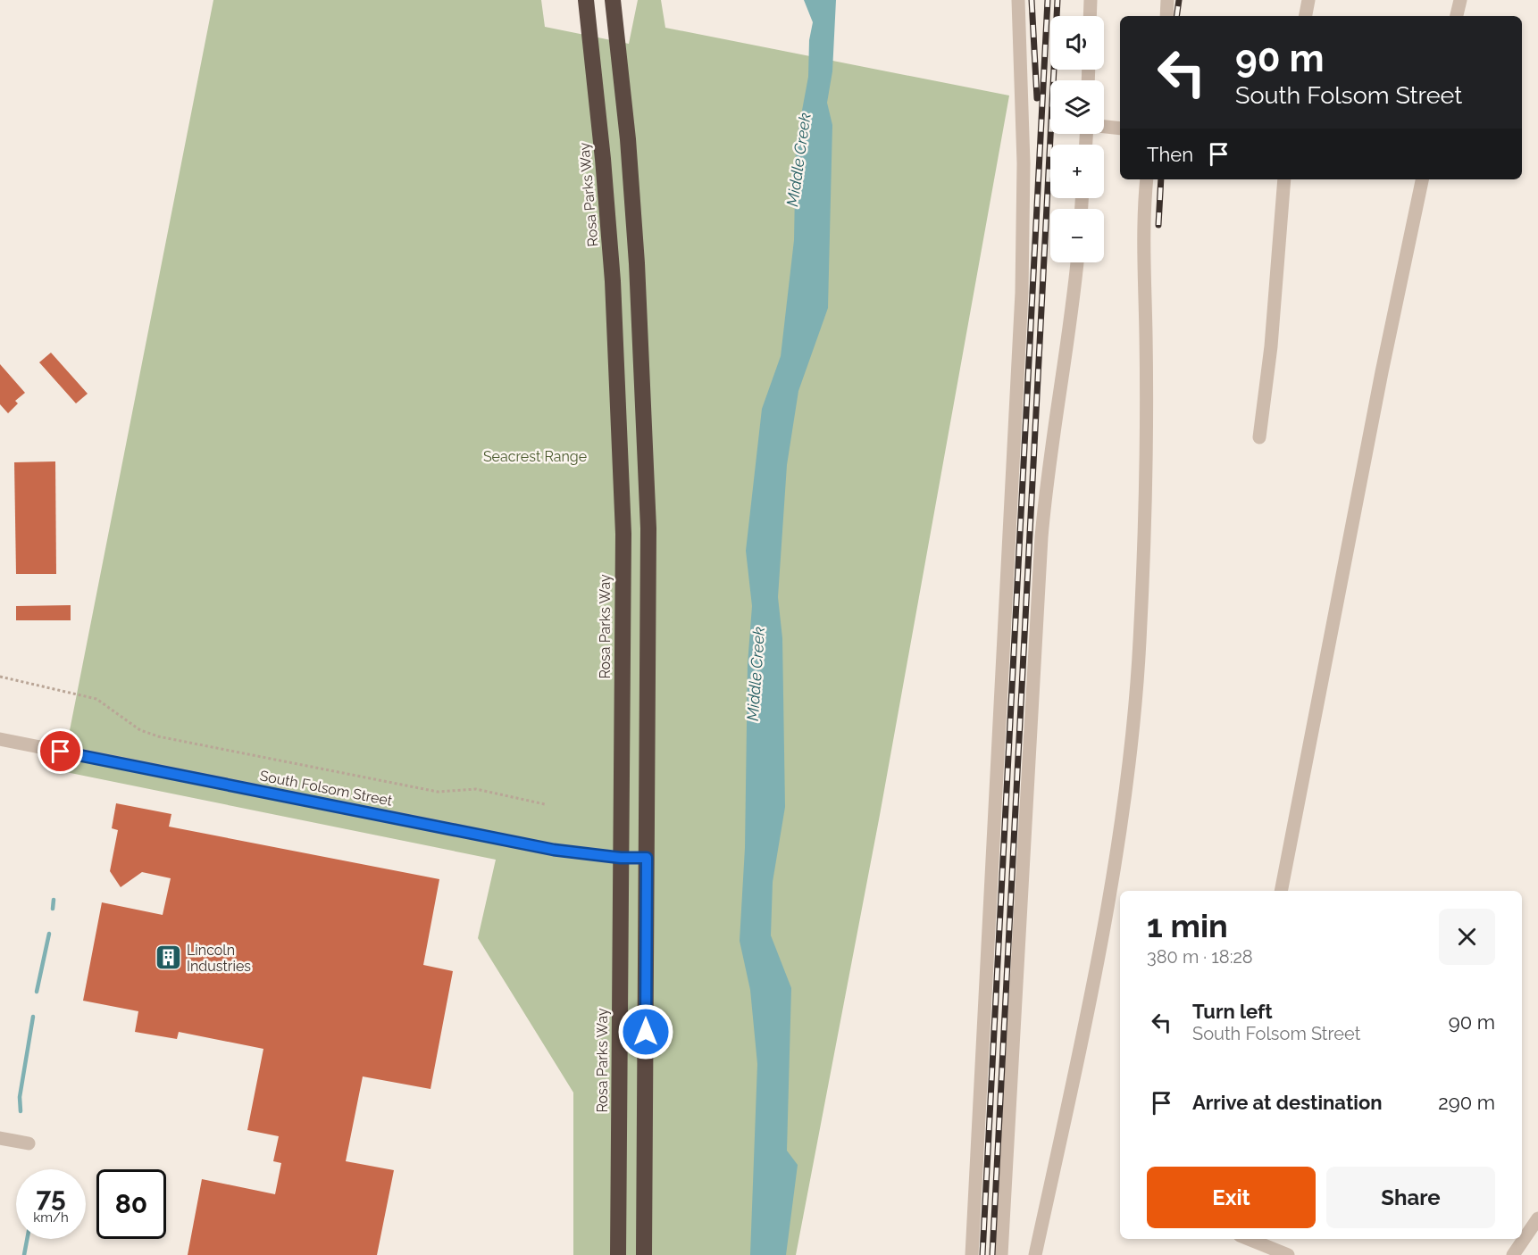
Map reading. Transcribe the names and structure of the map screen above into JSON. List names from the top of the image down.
{
  "streets": {
    "highway": ["Rosa Parks Way"],
    "street": ["South Folsom Street"]
  },
  "crossings": [
    ["Rosa Parks Way", "South Folsom Street"]
  ],
  "water": ["Middle Creek"],
  "parks": ["Seacrest Range"],
  "places": {
    "building": ["Lincoln Industries"]
  },
  "page": {
    "map_buttons": ["+", "−"],
    "turn": ["90 m", "South Folsom Street"],
    "then": "Then",
    "heading": ["1 min", "380 m · 18:28"],
    "list": [
      {
        "name": "Turn left",
        "note": "South Folsom Street",
        "value": "90 m"
      },
      {
        "name": "Arrive at destination",
        "value": "290 m"
      }
    ],
    "buttons": ["Exit", "Share"],
    "speed": "75 km/h",
    "limit": "80"
  }
}
